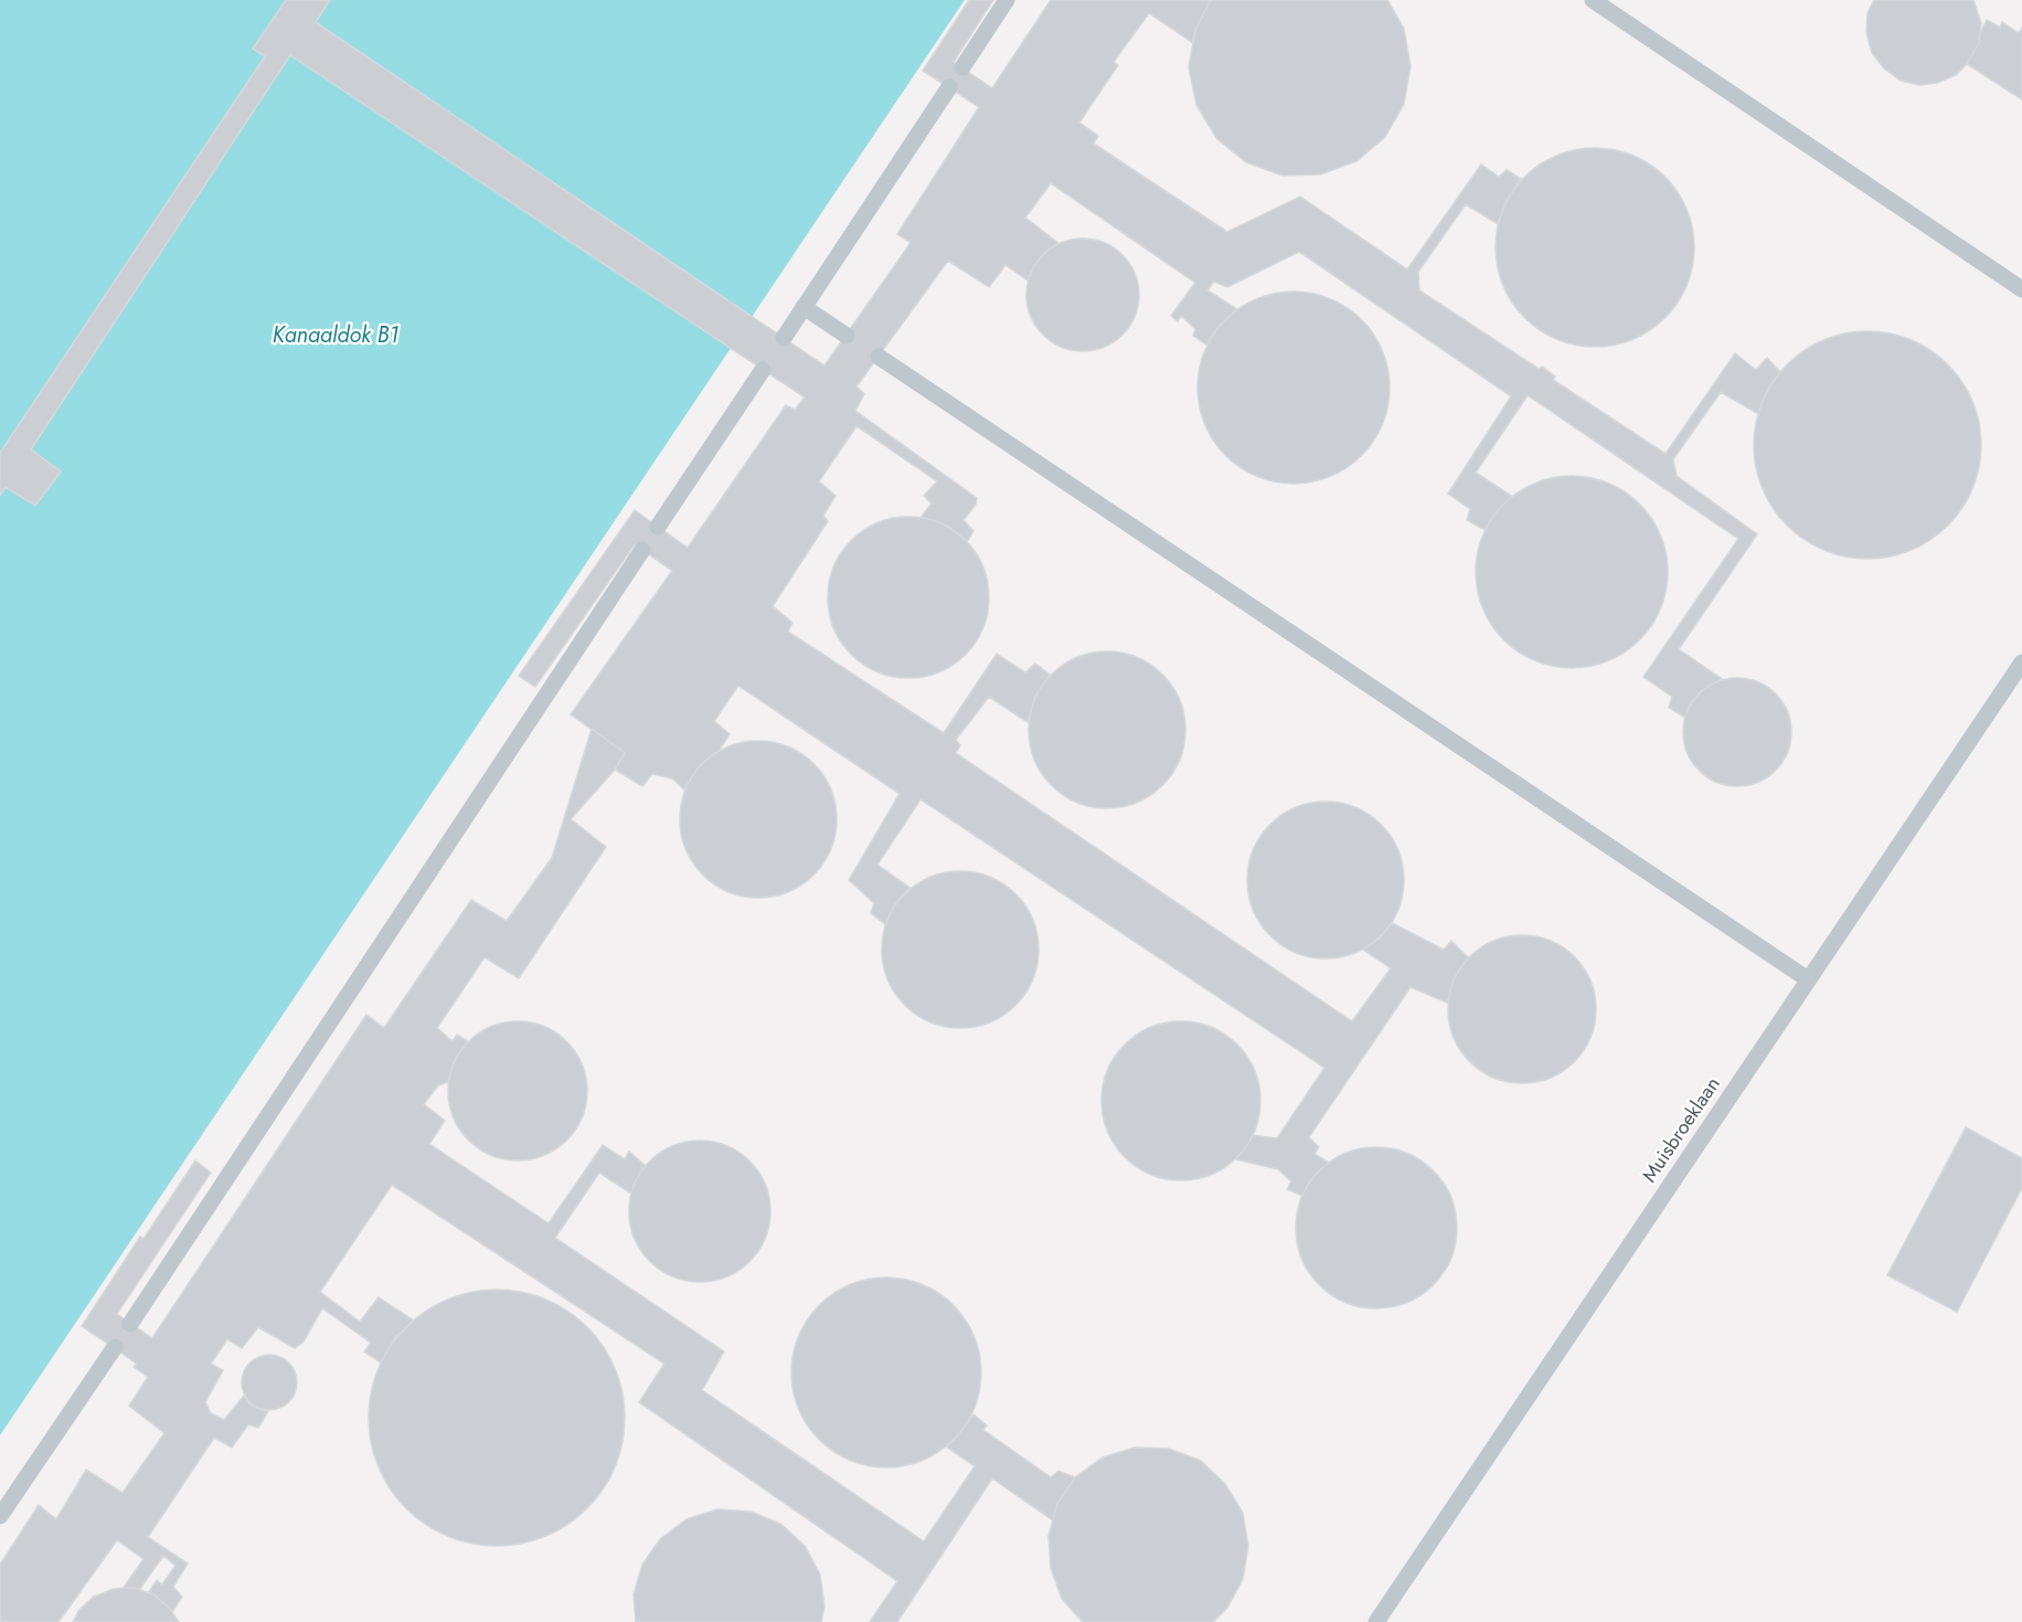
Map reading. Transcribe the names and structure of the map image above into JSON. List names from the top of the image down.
{
  "streets": {
    "lane": ["Muisbroeklaan"]
  },
  "water": ["Kanaaldok B1"]
}
